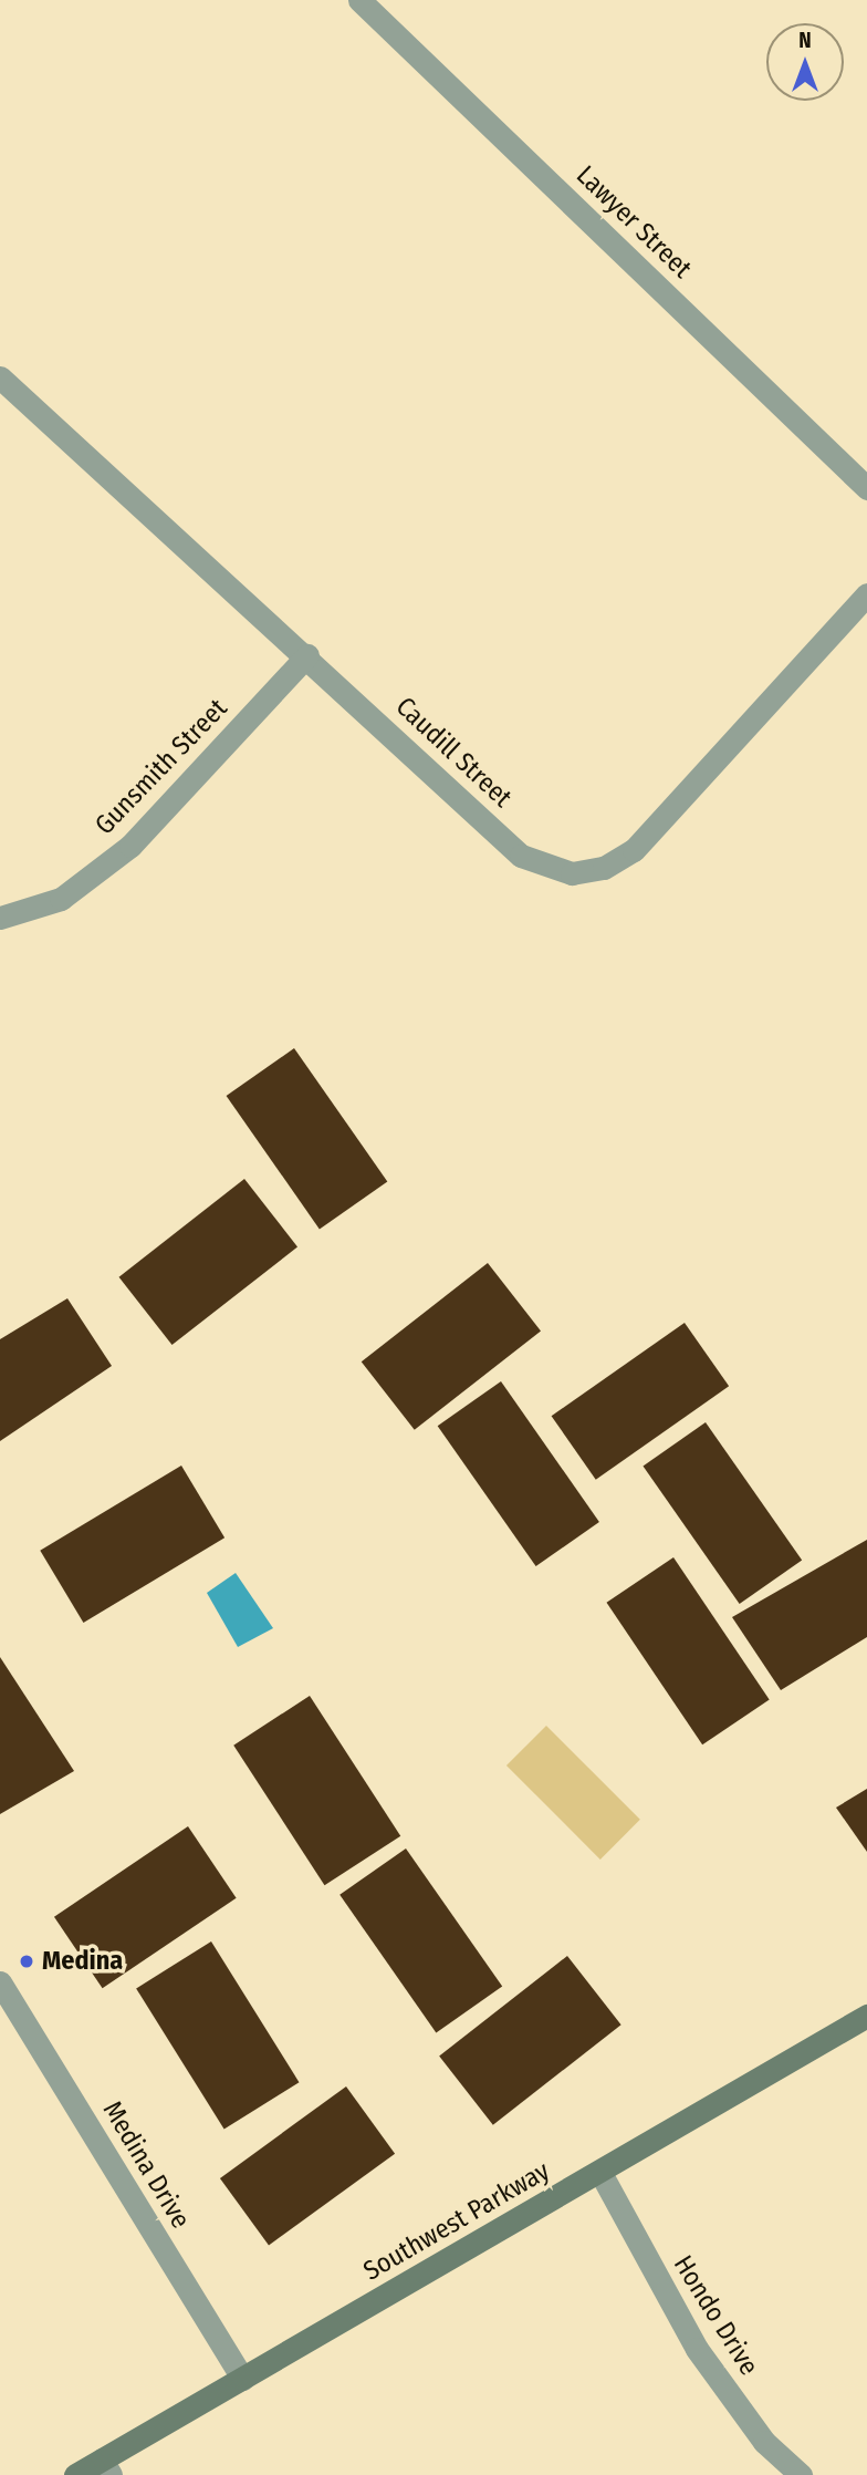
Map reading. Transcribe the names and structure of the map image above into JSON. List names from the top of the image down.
{
  "streets": {
    "main road": ["Southwest Parkway"],
    "street": [
      "Lawyer Street",
      "Caudill Street",
      "Gunsmith Street",
      "Medina Drive",
      "Hondo Drive"
    ]
  },
  "crossings": [
    ["Caudill Street", "Gunsmith Street"],
    ["Medina Drive", "Southwest Parkway"],
    ["Southwest Parkway", "Hondo Drive"]
  ],
  "places": ["Medina"],
  "north": "top"
}
